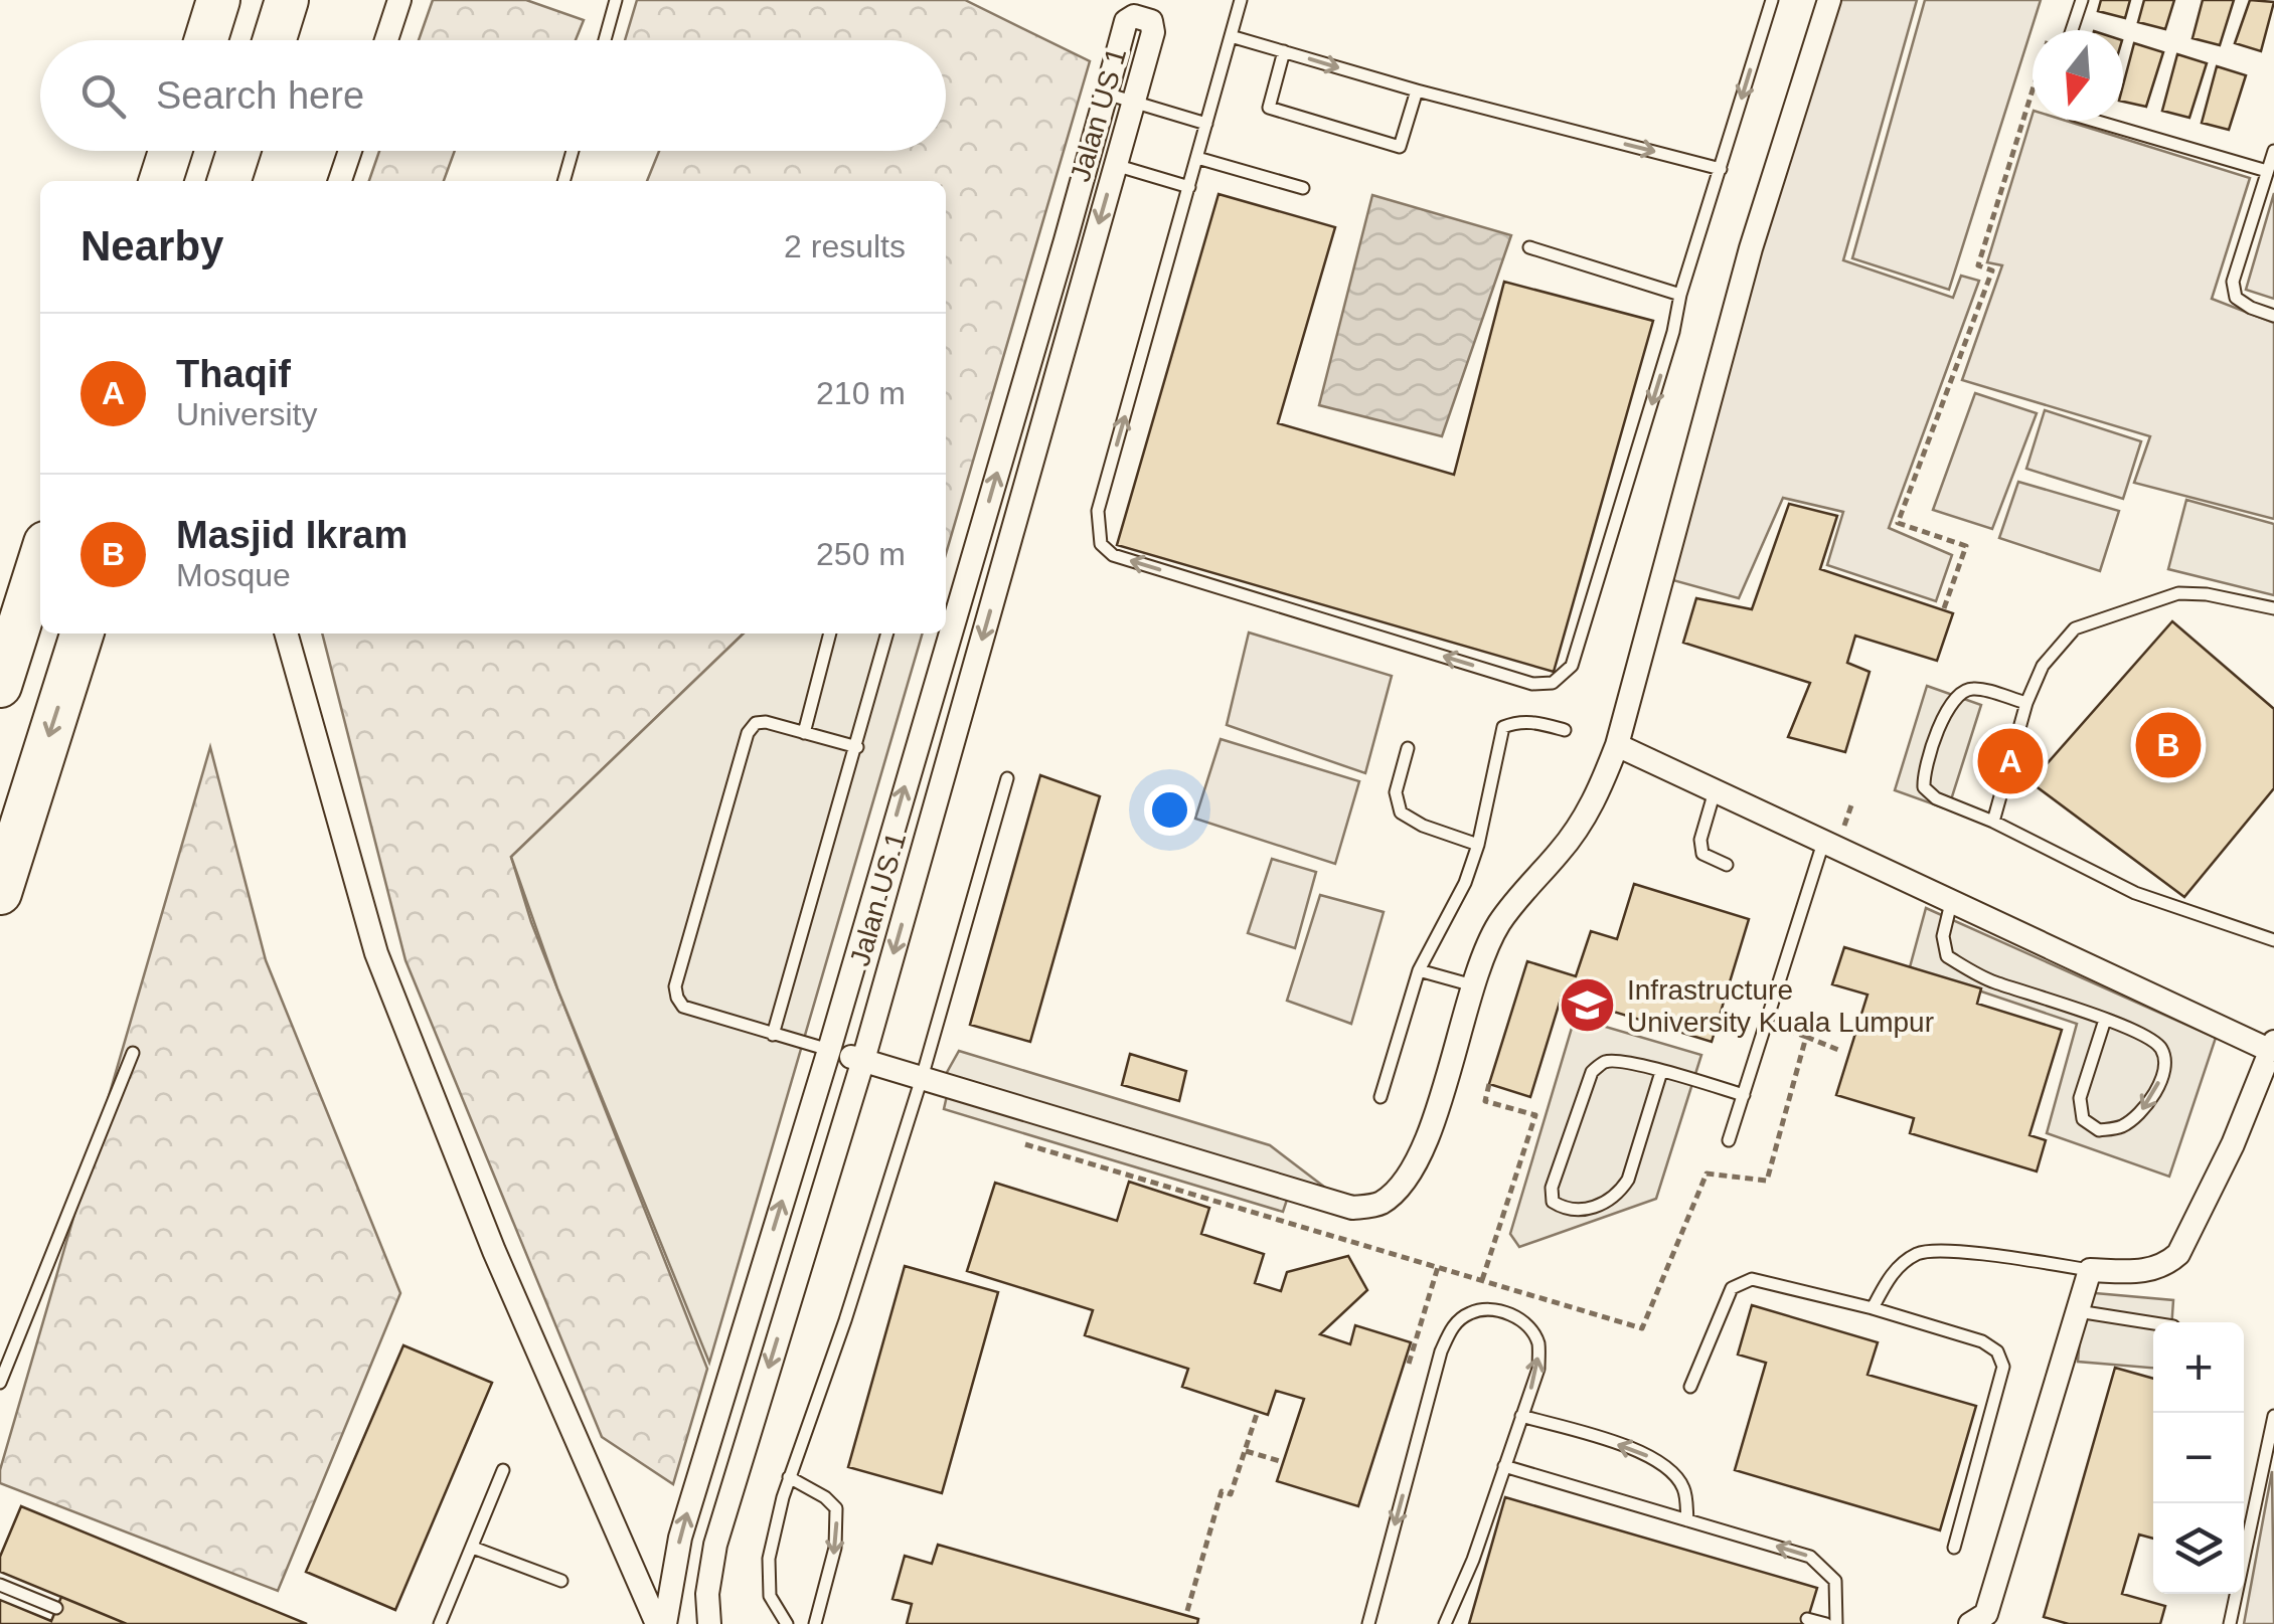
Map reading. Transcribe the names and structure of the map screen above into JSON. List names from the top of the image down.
{
  "streets": {
    "street": ["Jalan US 1"]
  },
  "places": {
    "school or university": ["Infrastructure University Kuala Lumpur"]
  },
  "north": "bottom",
  "page": {
    "search": "Search here",
    "heading": ["Nearby", "2 results"],
    "list": [
      {
        "mark": "A",
        "name": "Thaqif",
        "note": "University",
        "value": "210 m"
      },
      {
        "mark": "B",
        "name": "Masjid Ikram",
        "note": "Mosque",
        "value": "250 m"
      }
    ],
    "pins": ["B", "A"],
    "map_buttons": ["+", "−"]
  }
}
